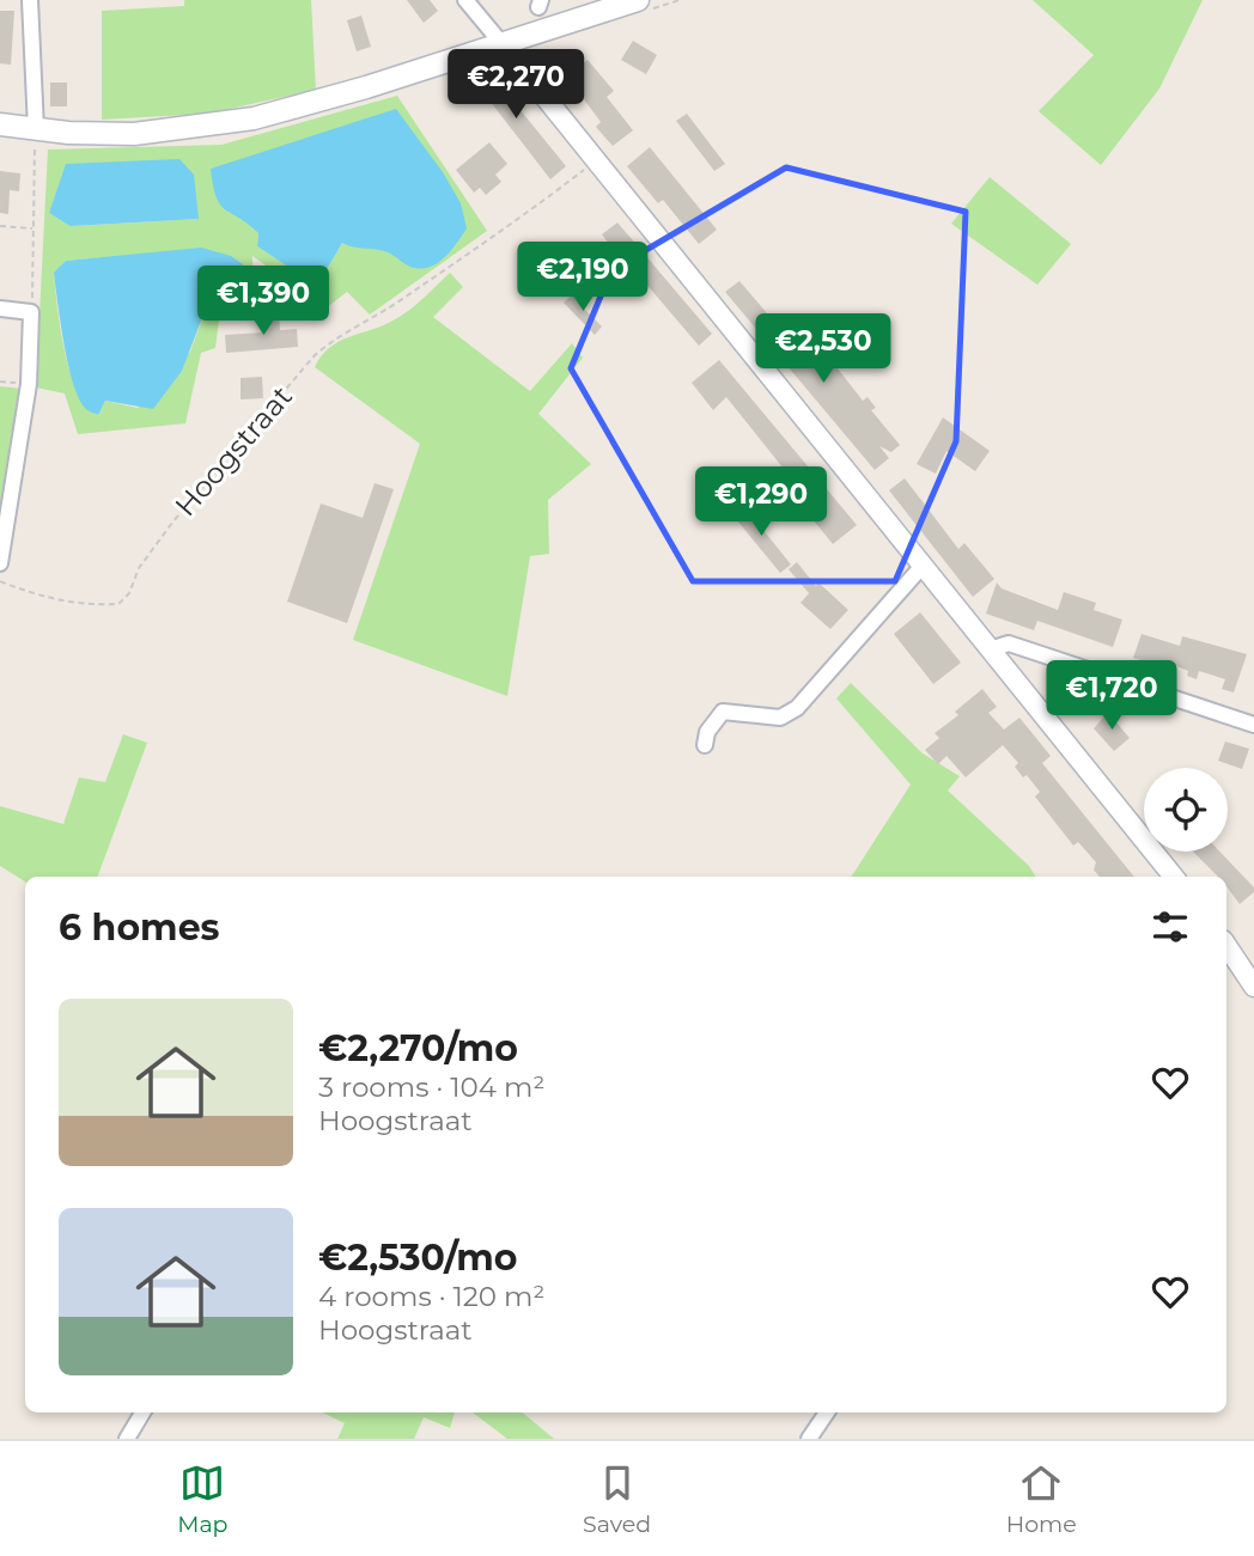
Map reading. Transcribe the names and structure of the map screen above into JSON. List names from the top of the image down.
{
  "streets": {
    "path": ["Hoogstraat"]
  },
  "page": {
    "price": [
      "€2,270",
      "€2,190",
      "€1,390",
      "€2,530",
      "€1,290",
      "€1,720"
    ],
    "heading": "6 homes",
    "list": [
      {
        "name": "€2,270/mo",
        "note": "3 rooms · 104 m² · Hoogstraat"
      },
      {
        "name": "€2,530/mo",
        "note": "4 rooms · 120 m² · Hoogstraat"
      }
    ],
    "tabs": ["Map", "Saved", "Home"]
  }
}
